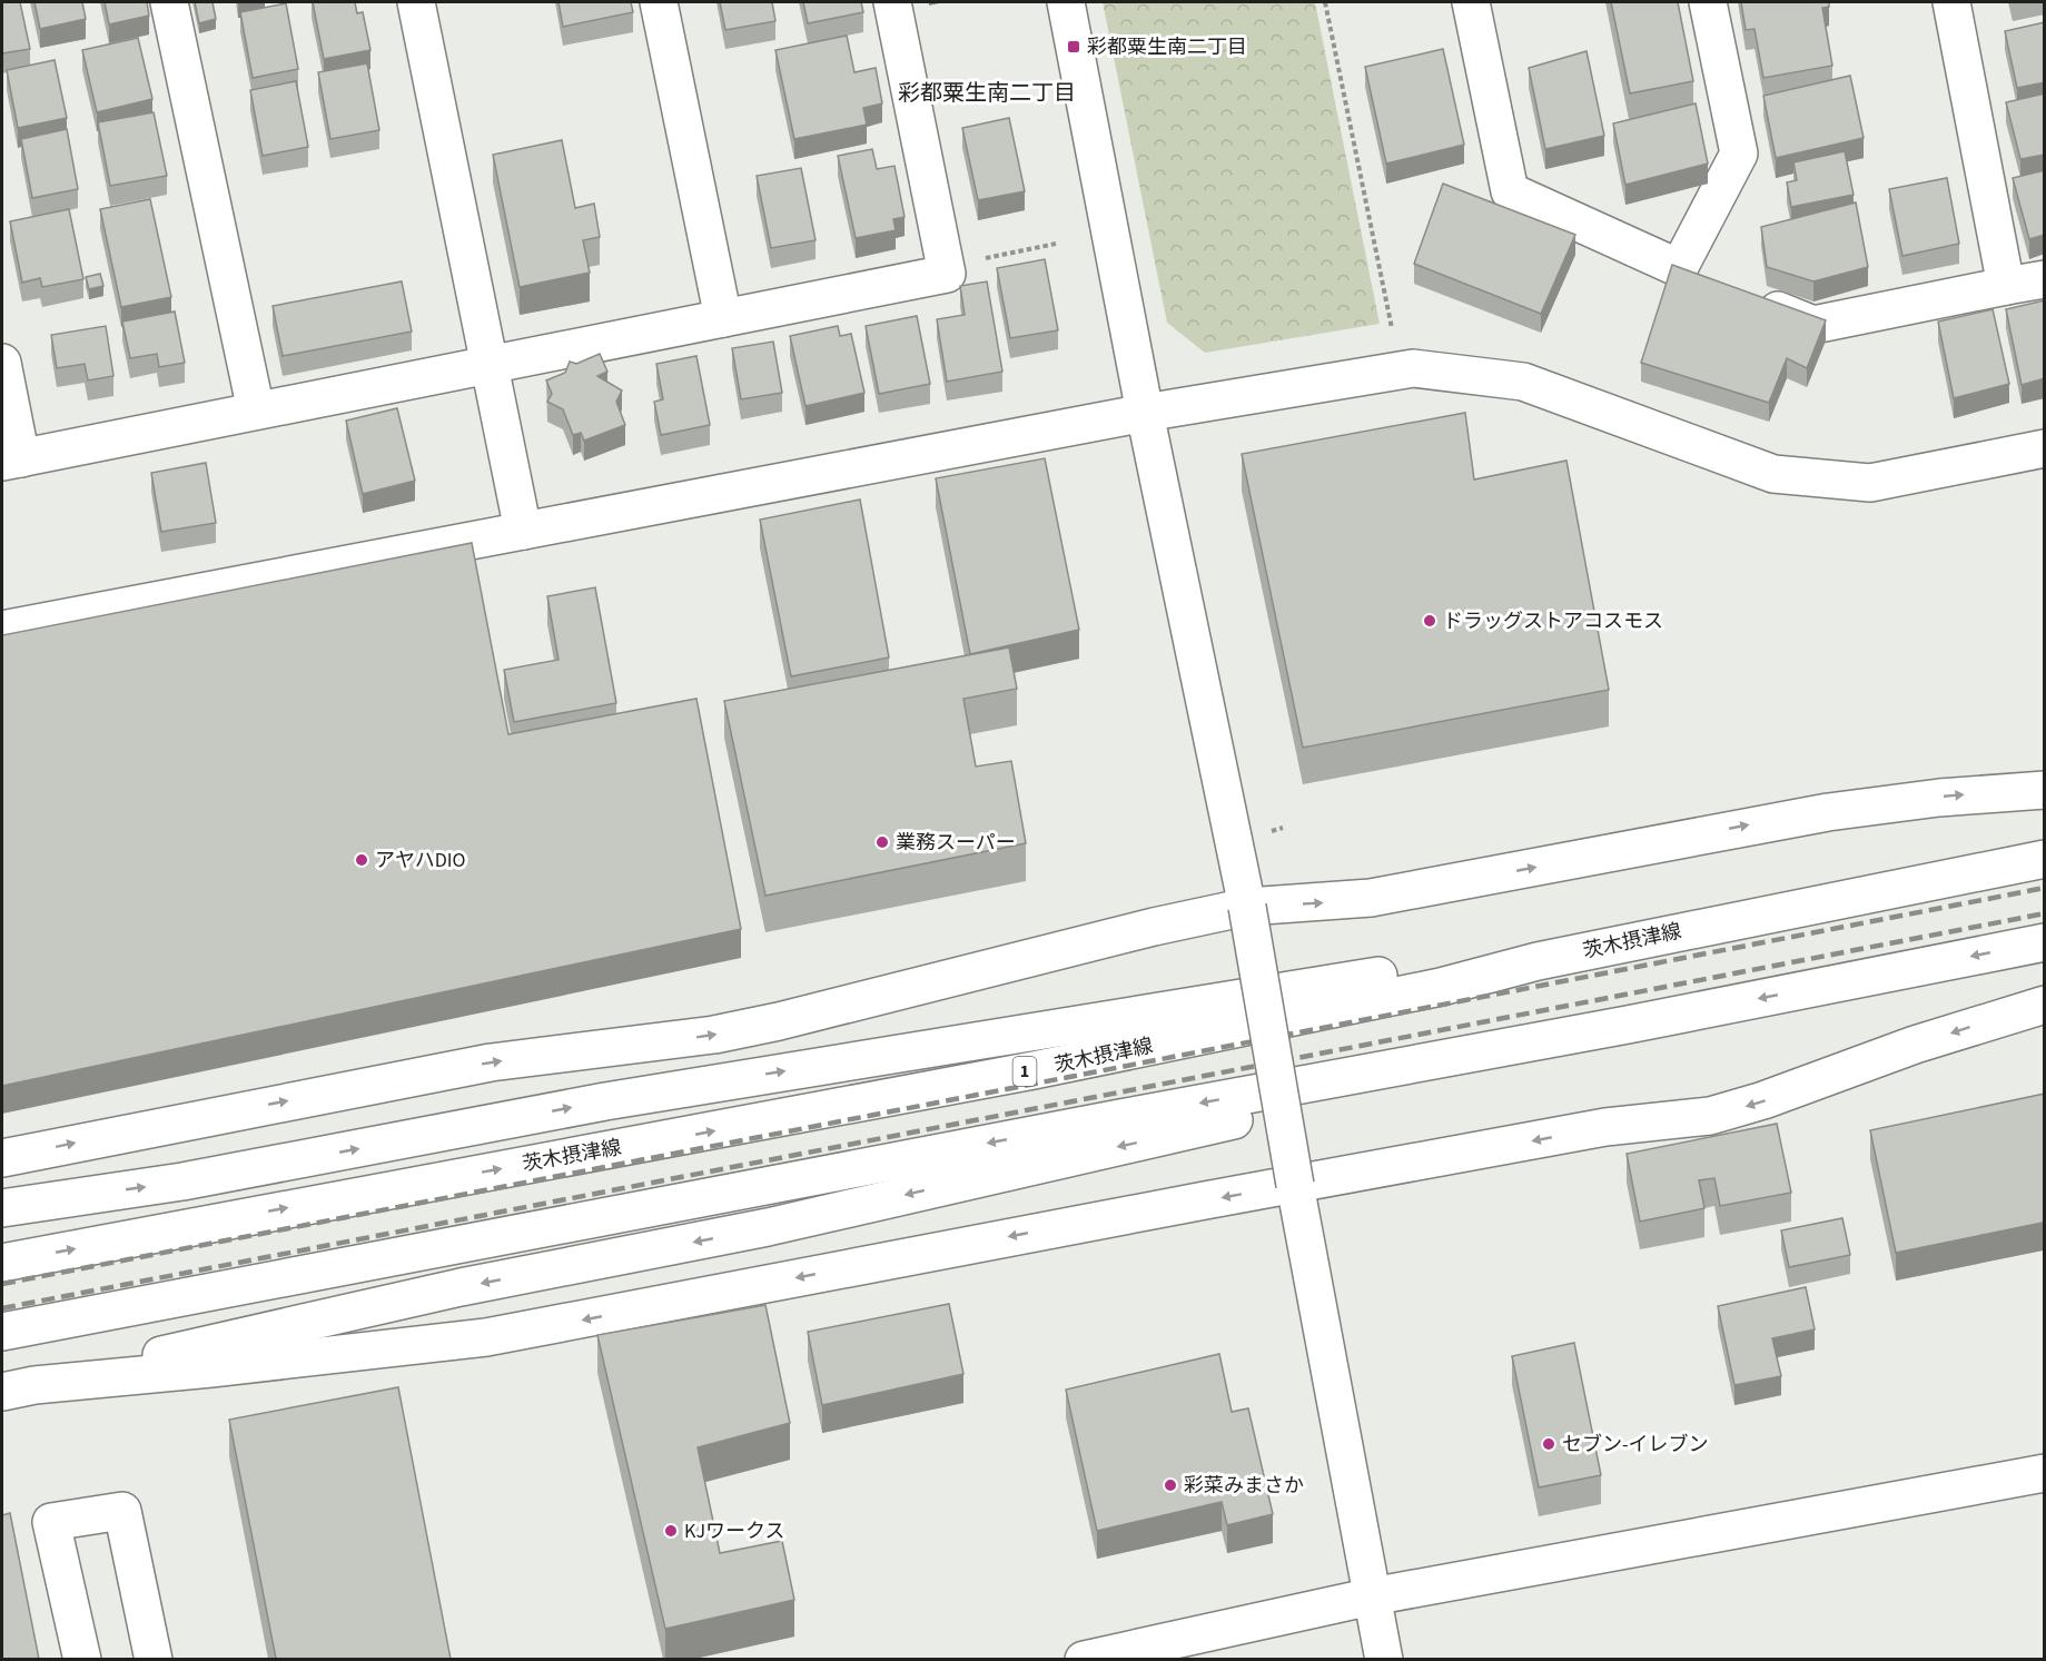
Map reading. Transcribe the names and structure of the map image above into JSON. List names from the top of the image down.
{
  "streets": {
    "main road": ["茨木摂津線", "1"]
  },
  "districts": ["彩都粟生南二丁目"],
  "places": {
    "transit": ["彩都粟生南二丁目"],
    "other": [
      "ドラッグストアコスモス",
      "業務スーパー",
      "アヤハDIO",
      "セブン-イレブン",
      "彩菜みまさか",
      "KJワークス"
    ]
  }
}
